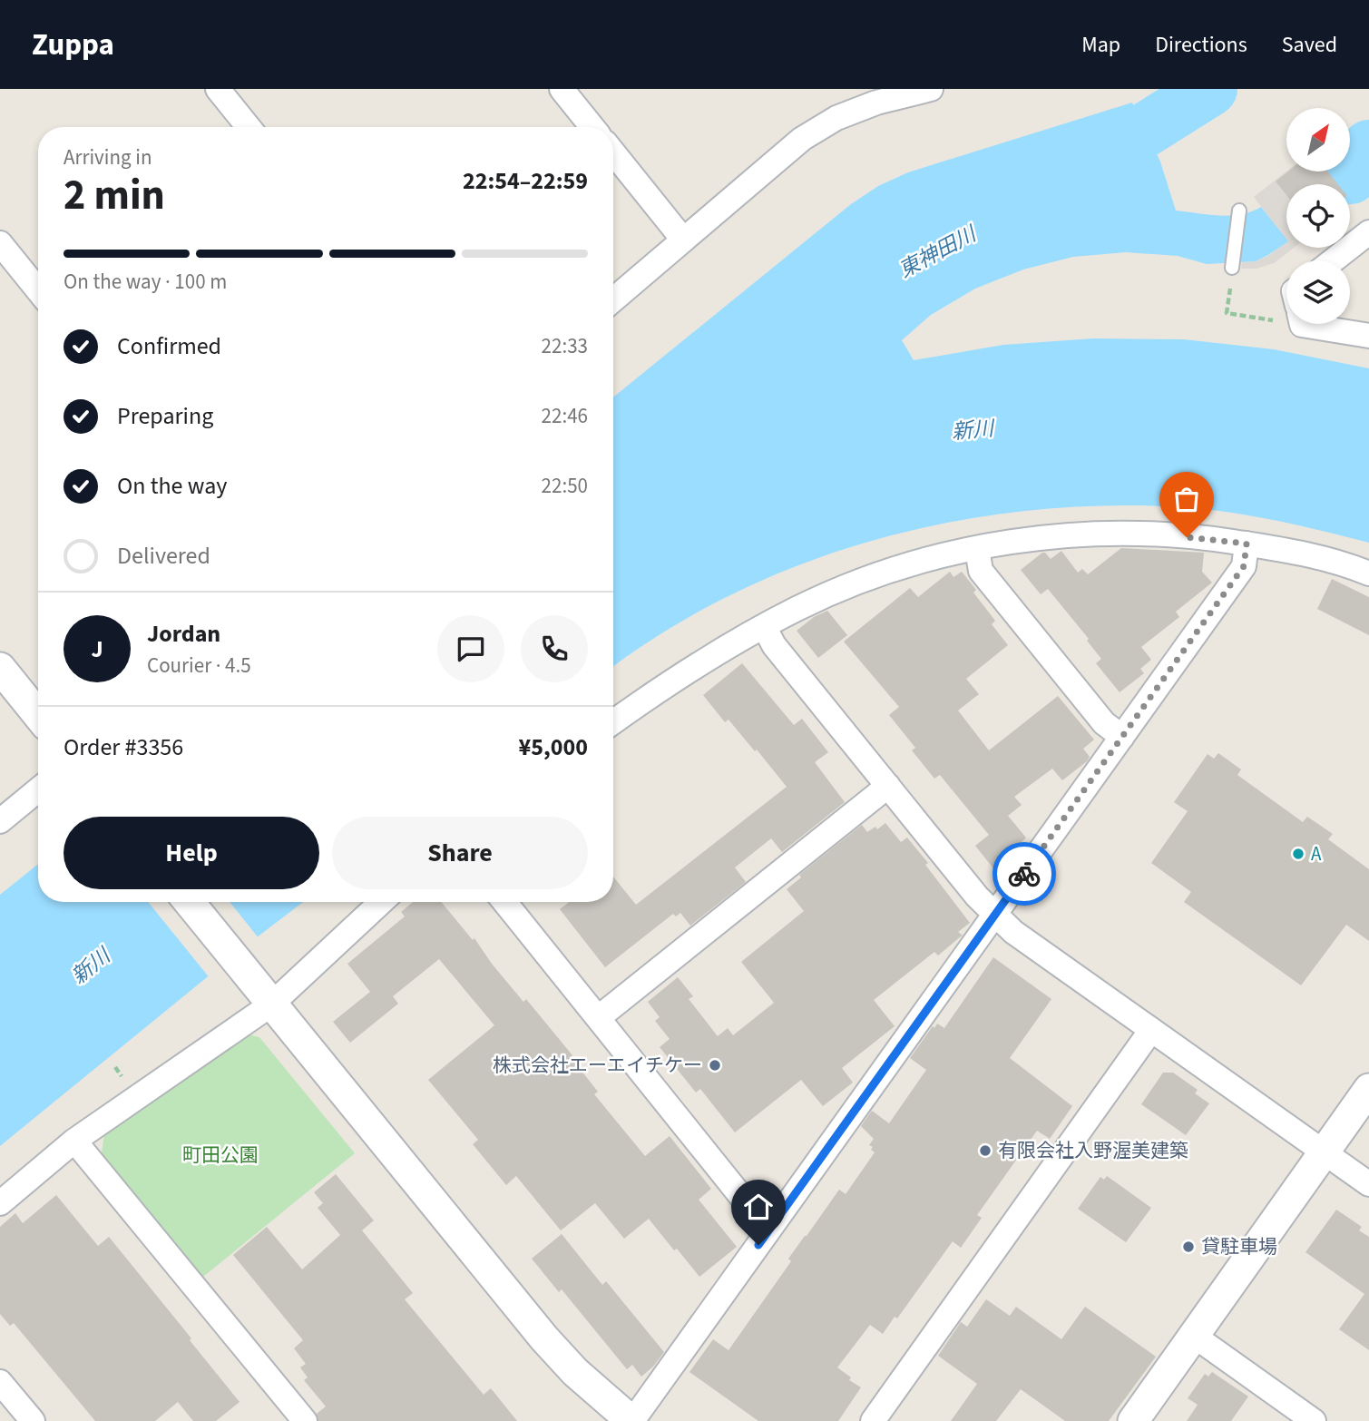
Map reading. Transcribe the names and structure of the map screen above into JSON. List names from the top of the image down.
{
  "water": ["東神田川", "新川"],
  "parks": ["町田公園"],
  "places": [
    "A",
    "株式会社エーエイチケー",
    "有限会社入野渥美建築",
    "貸駐車場"
  ],
  "north": "top right",
  "page": {
    "header": "Zuppa",
    "nav": ["Map", "Directions", "Saved"],
    "heading": ["2 min", "Arriving in", "22:54–22:59"],
    "panel": [
      "Jordan",
      "Courier · 4.5",
      "Order #3356",
      "¥5,000"
    ],
    "bar": "On the way · 100 m",
    "list": [
      ["Confirmed", "22:33"],
      ["Preparing", "22:46"],
      ["On the way", "22:50"],
      "Delivered"
    ],
    "round": "J",
    "buttons": ["Help", "Share"]
  }
}
